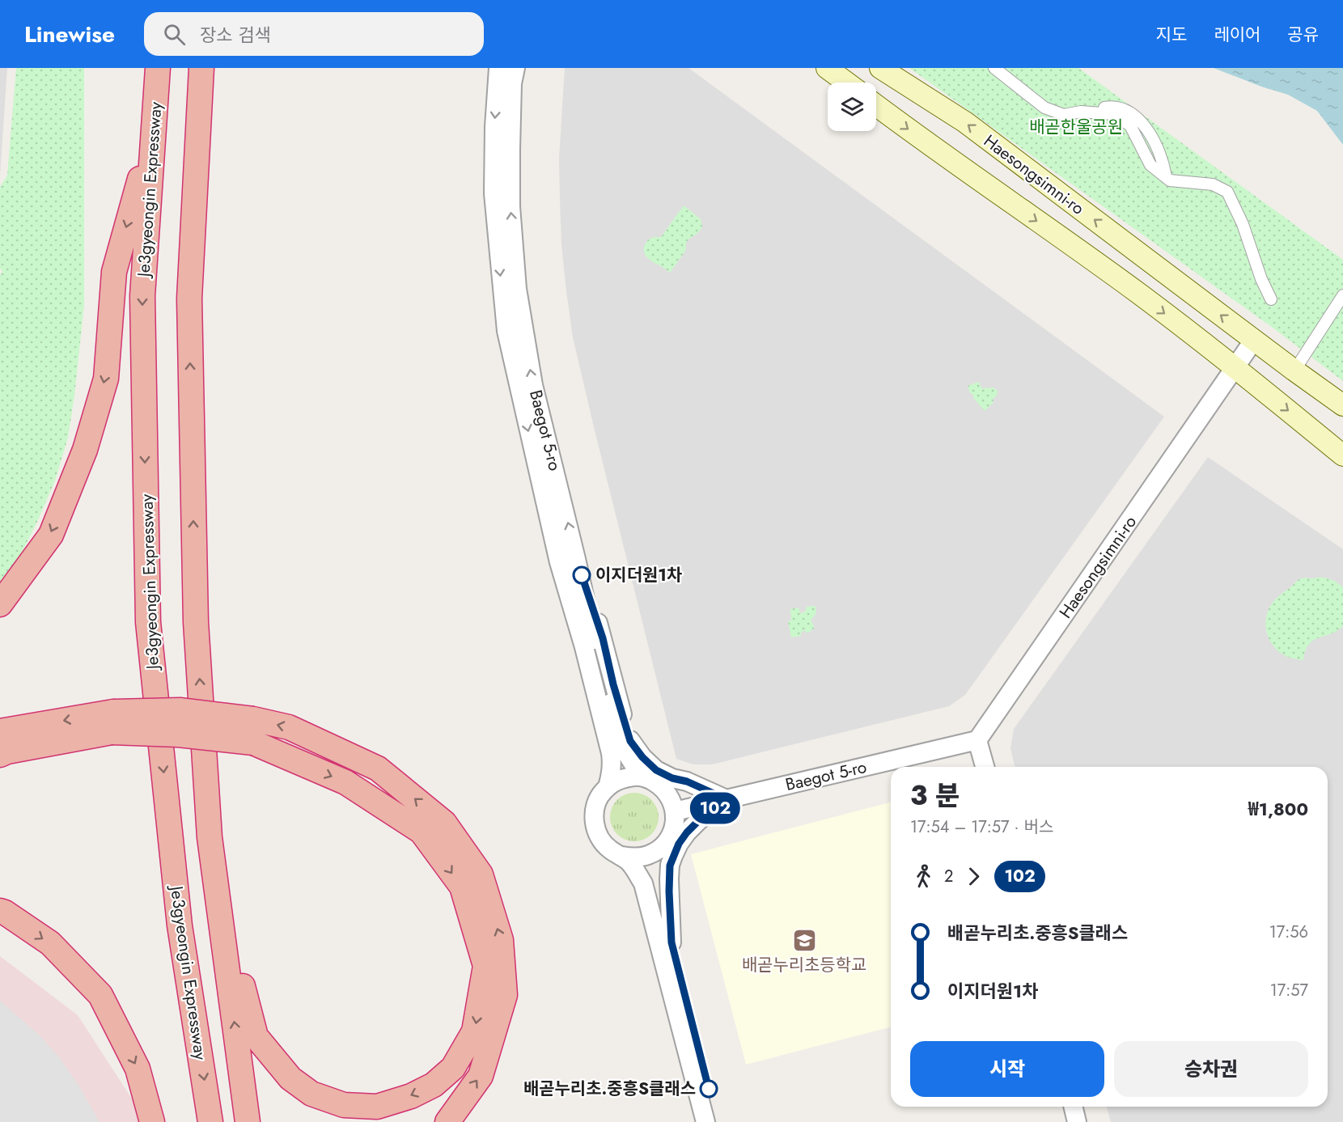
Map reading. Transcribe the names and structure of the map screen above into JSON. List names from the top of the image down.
{
  "streets": {
    "highway": ["Je3gyeongin Expressway"],
    "main road": ["Haesongsimni-ro"],
    "street": ["Baegot 5-ro"]
  },
  "crossings": [
    ["Haesongsimni-ro", "Baegot 5-ro"]
  ],
  "parks": ["배곧한울공원"],
  "places": {
    "other": ["이지더원1차", "배곧누리초.중흥S클래스"],
    "school or university": ["배곧누리초등학교"]
  },
  "lines": ["bus line 102"],
  "page": {
    "header": "Linewise",
    "search": "장소 검색",
    "nav": ["지도", "레이어", "공유"],
    "on_map": "102",
    "heading": ["3 분", "17:54 – 17:57 · 버스", "₩1,800"],
    "legs": ["2", "102"],
    "list": [
      {
        "name": "배곧누리초.중흥S클래스",
        "value": "17:56"
      },
      {
        "name": "이지더원1차",
        "value": "17:57"
      }
    ],
    "buttons": ["시작", "승차권"]
  }
}
